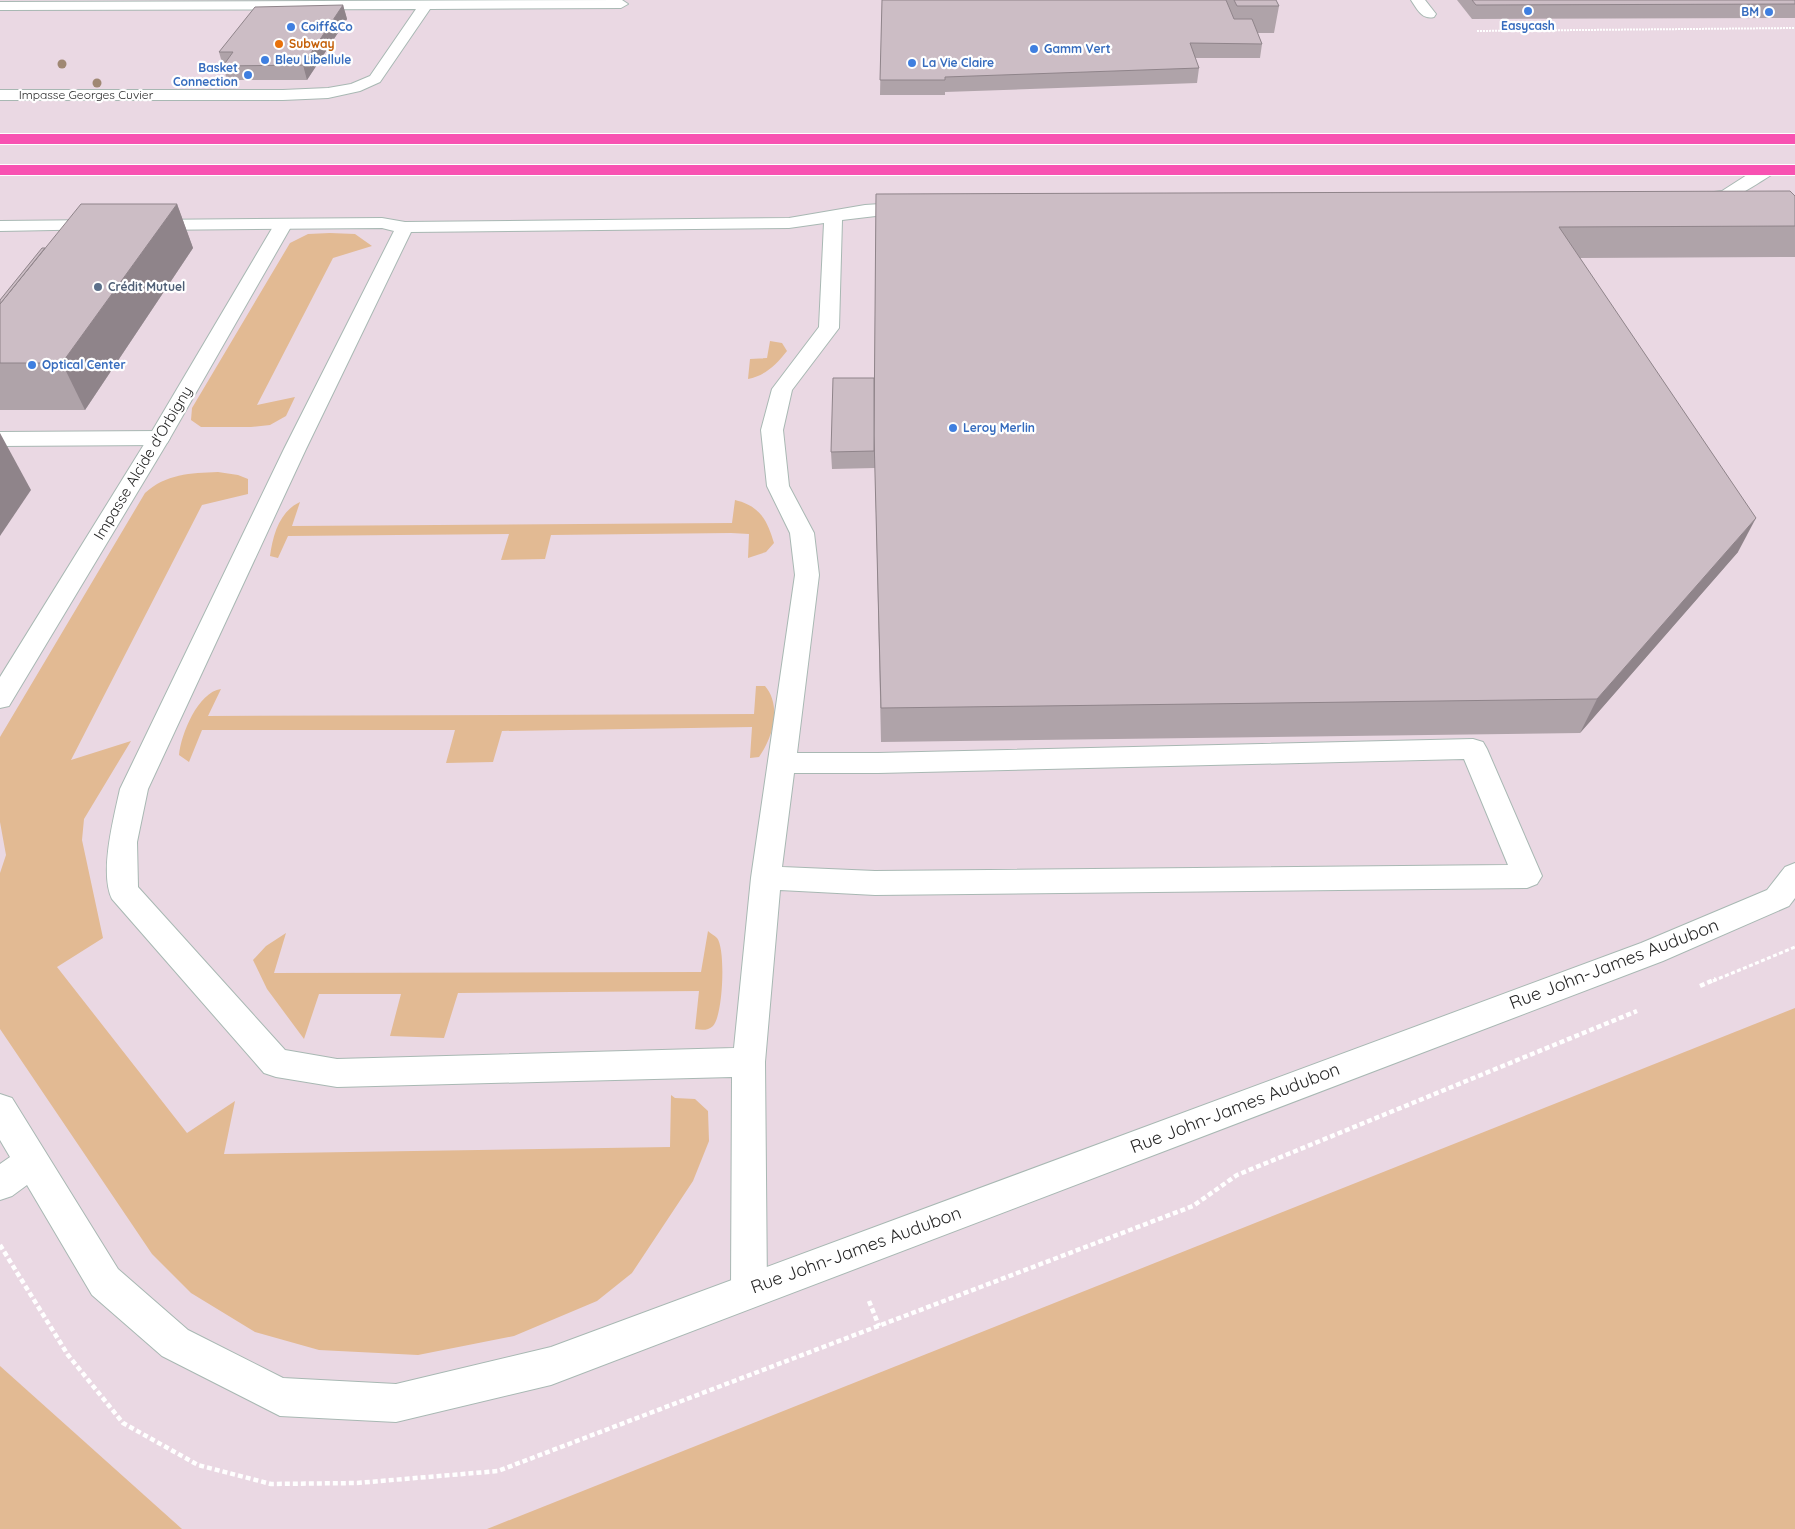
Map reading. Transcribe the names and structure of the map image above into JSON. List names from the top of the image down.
{
  "streets": {
    "street": ["Impasse Georges Cuvier", "Impasse Alcide d'Orbigny", "Rue John-James Audubon"]
  },
  "places": [
    "Easycash",
    "BM",
    "Coiff&Co",
    "Subway",
    "Gamm Vert",
    "Bleu Libellule",
    "La Vie Claire",
    "Basket Connection",
    "Crédit Mutuel",
    "Optical Center",
    "Leroy Merlin"
  ]
}
